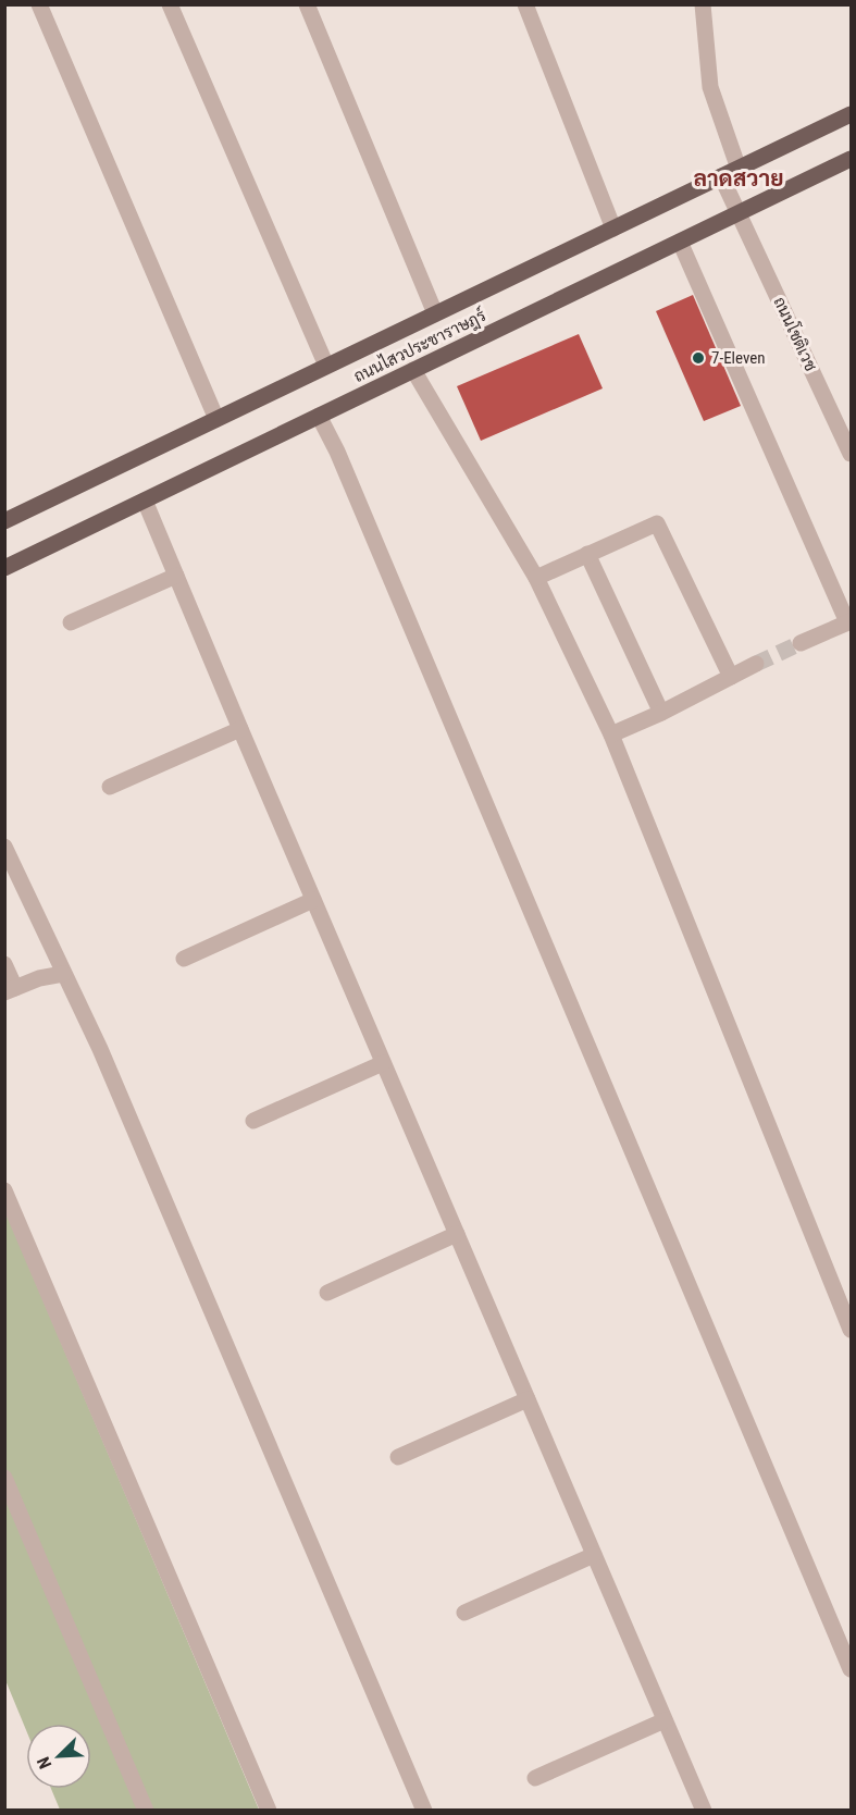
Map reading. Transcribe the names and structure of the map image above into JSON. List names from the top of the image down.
{
  "streets": {
    "main road": ["ถนนไสวประชาราษฎร์"],
    "street": ["ถนนโชติเวช"]
  },
  "crossings": [
    ["ถนนโชติเวช", "ถนนไสวประชาราษฎร์"]
  ],
  "districts": ["ลาดสวาย"],
  "places": ["7-Eleven"],
  "north": "bottom left"
}
